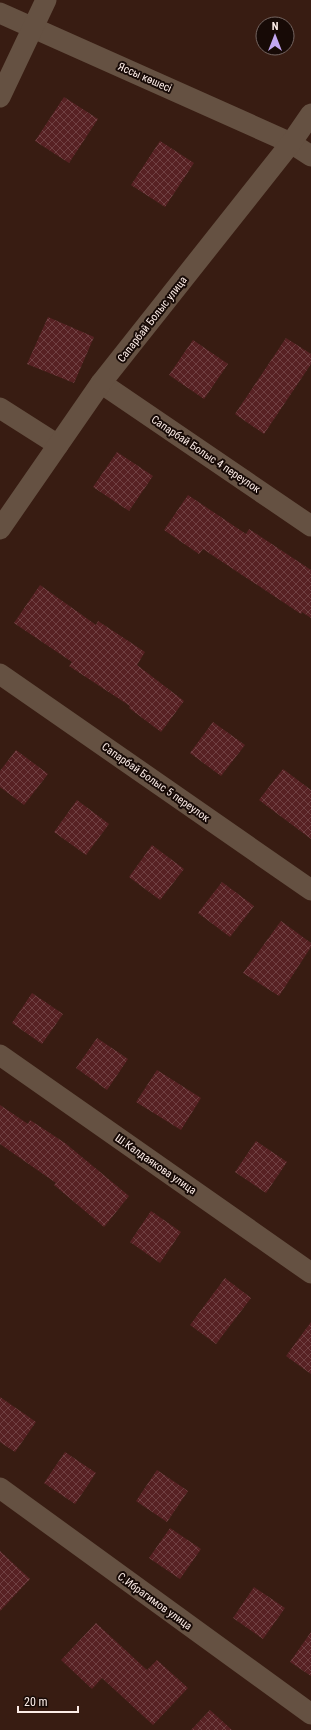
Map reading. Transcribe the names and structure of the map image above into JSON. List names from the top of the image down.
{
  "streets": {
    "street": [
      "Яссы көшесі",
      "Сапарбай Болыс улица",
      "Сапарбай Болыс 4 переулок",
      "Сапарбай Болыс 5 переулок",
      "Ш.Калдаякова улица",
      "С.Ибрагимов улица"
    ]
  },
  "crossings": [
    ["Яссы көшесі", "Сапарбай Болыс улица"],
    ["Сапарбай Болыс улица", "Сапарбай Болыс 4 переулок"]
  ],
  "scale_bar": "20 m",
  "north": "top"
}
